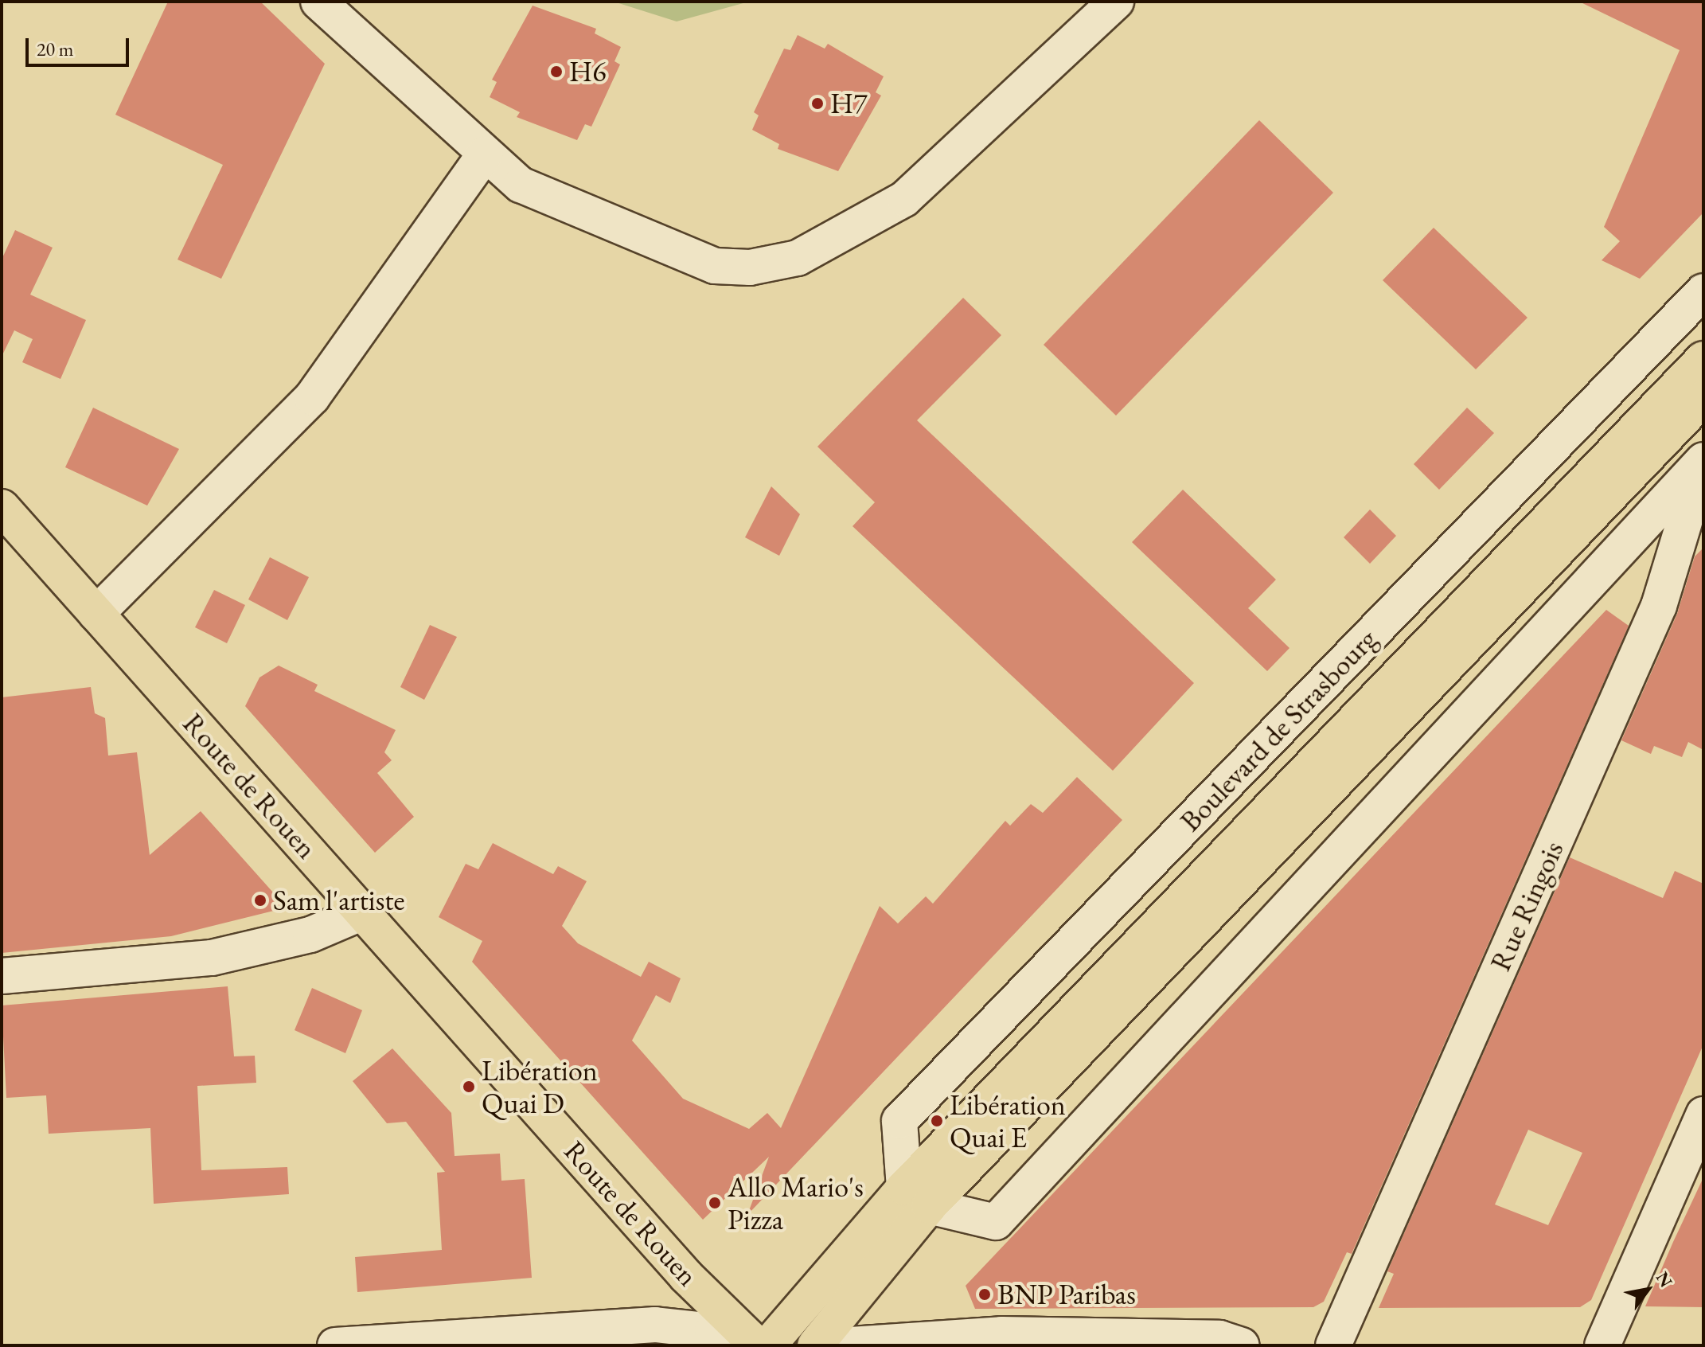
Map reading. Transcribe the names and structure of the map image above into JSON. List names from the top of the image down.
{
  "streets": {
    "main road": ["Boulevard de Strasbourg", "Route de Rouen"],
    "street": ["Rue Ringois"]
  },
  "places": [
    "H6",
    "H7",
    "Sam l'artiste",
    "Libération Quai D",
    "Libération Quai E",
    "Allo Mario's Pizza",
    "BNP Paribas"
  ],
  "scale_bar": "20 m",
  "north": "top right"
}
